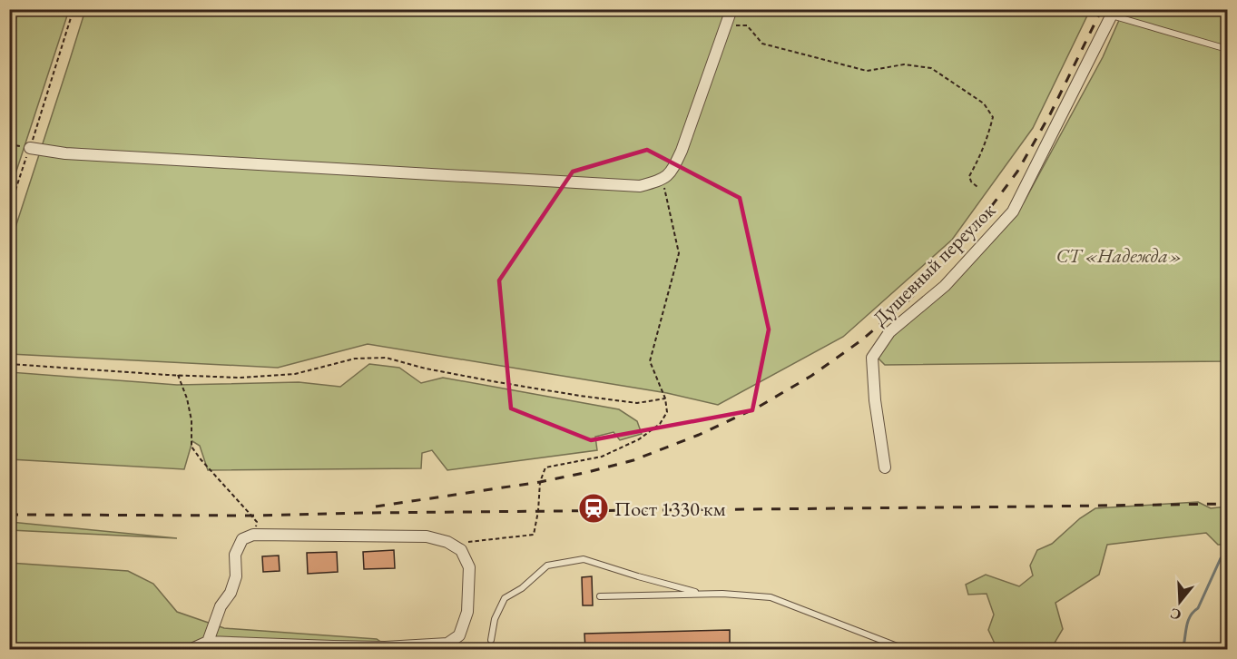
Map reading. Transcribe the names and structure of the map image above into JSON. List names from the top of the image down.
{
  "streets": {
    "street": ["Душевный переулок"]
  },
  "parks": ["СТ «Надежда»"],
  "places": {
    "station": ["Пост 1330 км"]
  },
  "north": "bottom"
}
